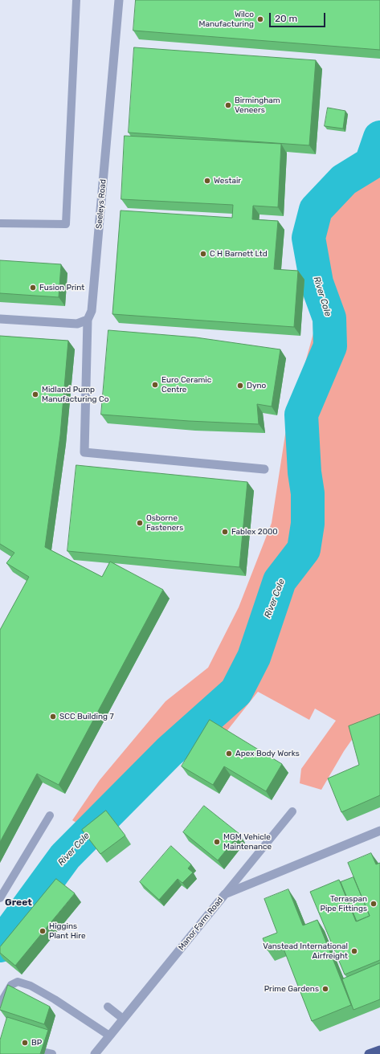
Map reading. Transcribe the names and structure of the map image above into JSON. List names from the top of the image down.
{
  "streets": {
    "street": ["Seeleys Road", "Manor Farm Road"]
  },
  "districts": ["Greet"],
  "water": ["River Cole"],
  "places": [
    "Wilco Manufacturing",
    "Birmingham Veneers",
    "Westair",
    "C H Barnett Ltd",
    "Fusion Print",
    "Euro Ceramic Centre",
    "Dyno",
    "Midland Pump Manufacturing Co",
    "Osborne Fasteners",
    "Fablex 2000",
    "SCC Building 7",
    "Apex Body Works",
    "MGM Vehicle Maintenance",
    "Terraspan Pipe Fittings",
    "Higgins Plant Hire",
    "Vanstead International Airfreight",
    "Prime Gardens",
    "BP"
  ],
  "scale_bar": "20 m"
}
